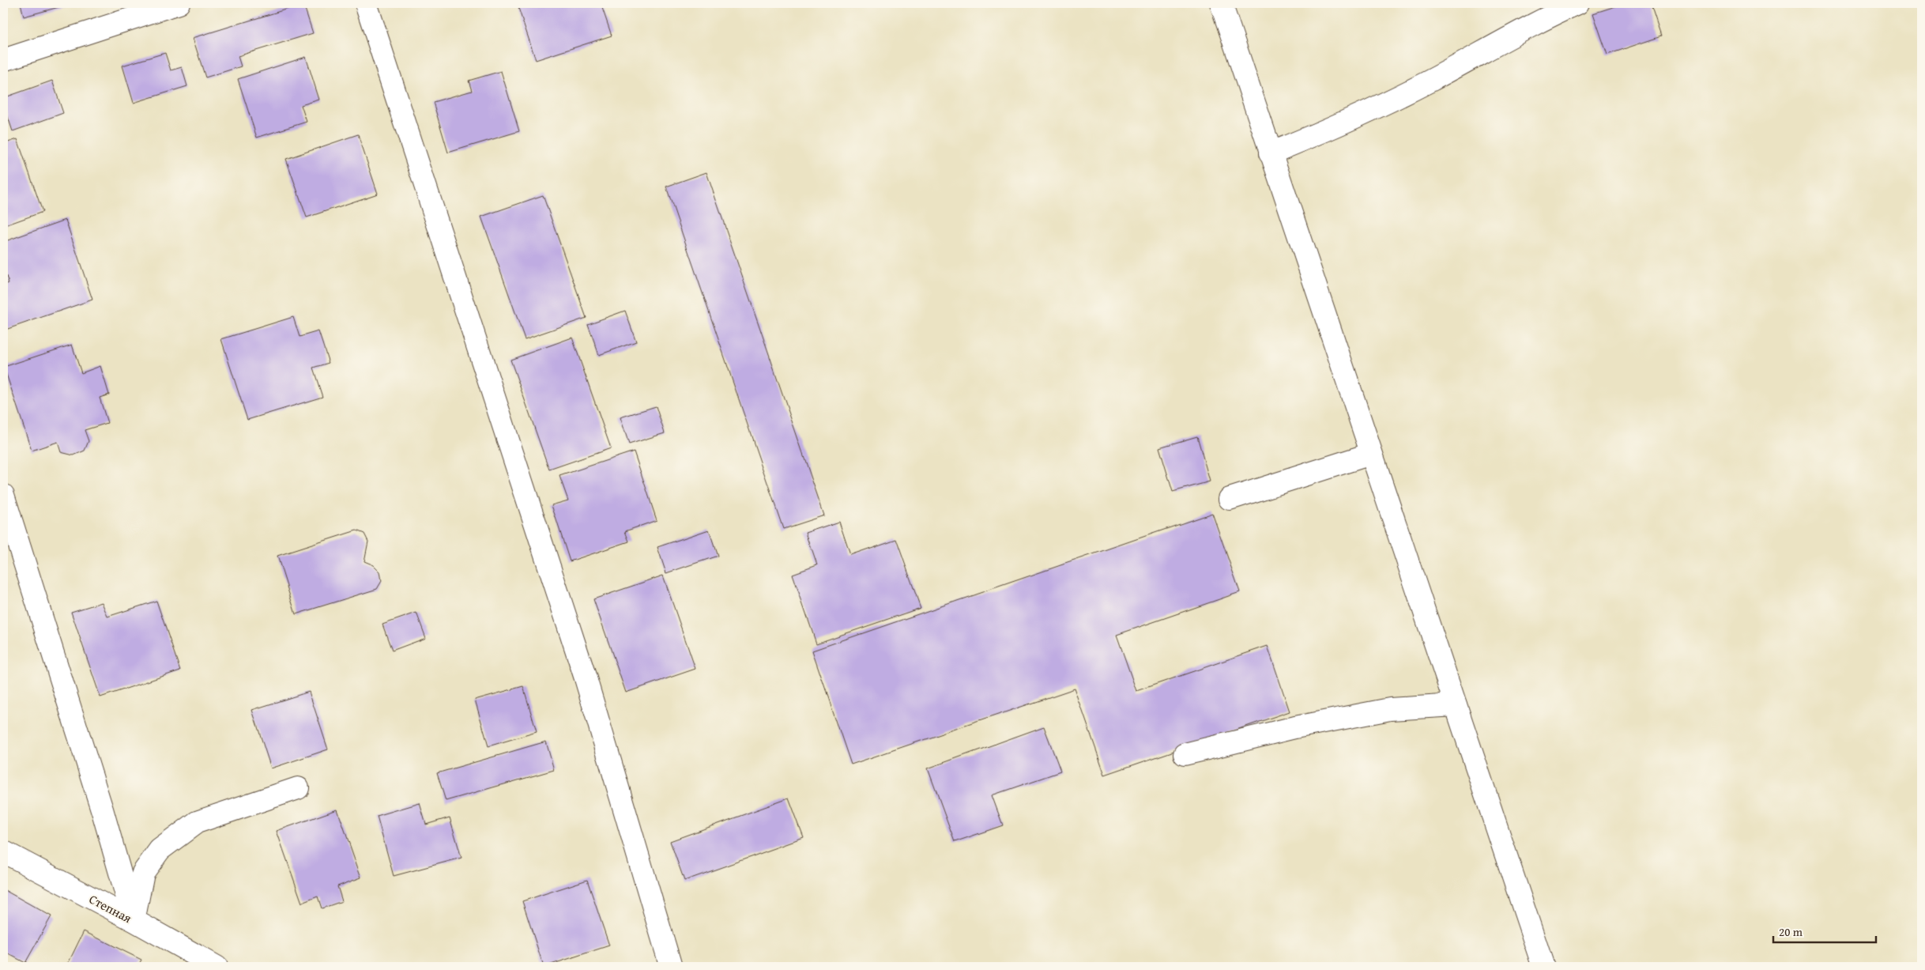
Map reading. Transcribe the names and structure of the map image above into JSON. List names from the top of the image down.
{
  "streets": {
    "street": ["Степная"]
  },
  "scale_bar": "20 m"
}
